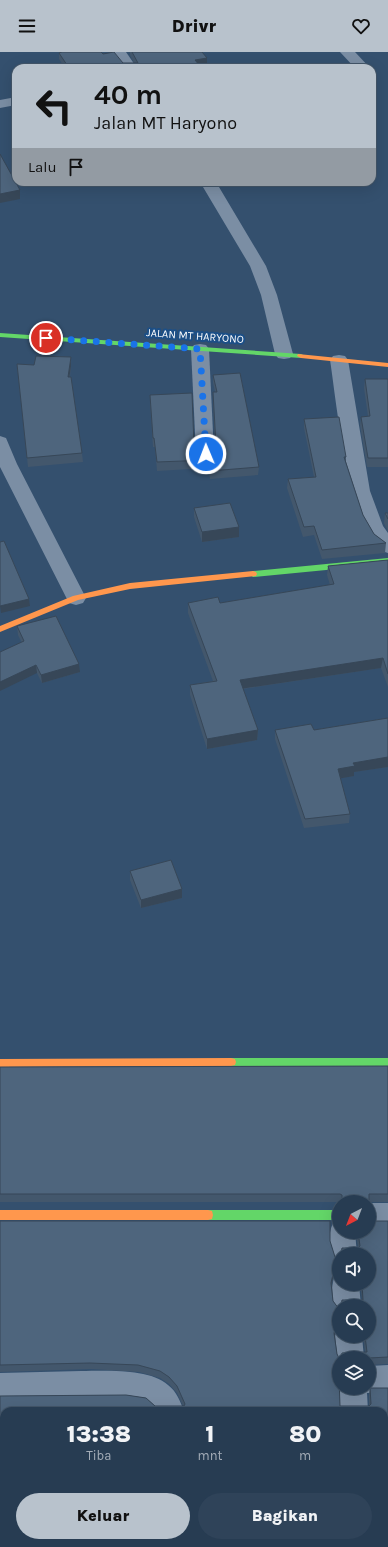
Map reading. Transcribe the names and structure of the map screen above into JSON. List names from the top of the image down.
{
  "streets": {
    "street": ["JALAN MT HARYONO"]
  },
  "north": "bottom left",
  "page": {
    "header": "Drivr",
    "turn": ["40 m", "Jalan MT Haryono"],
    "then": "Lalu",
    "eta": [
      "13:38",
      "Tiba",
      "1",
      "mnt",
      "80",
      "m"
    ],
    "buttons": ["Keluar", "Bagikan"]
  }
}
